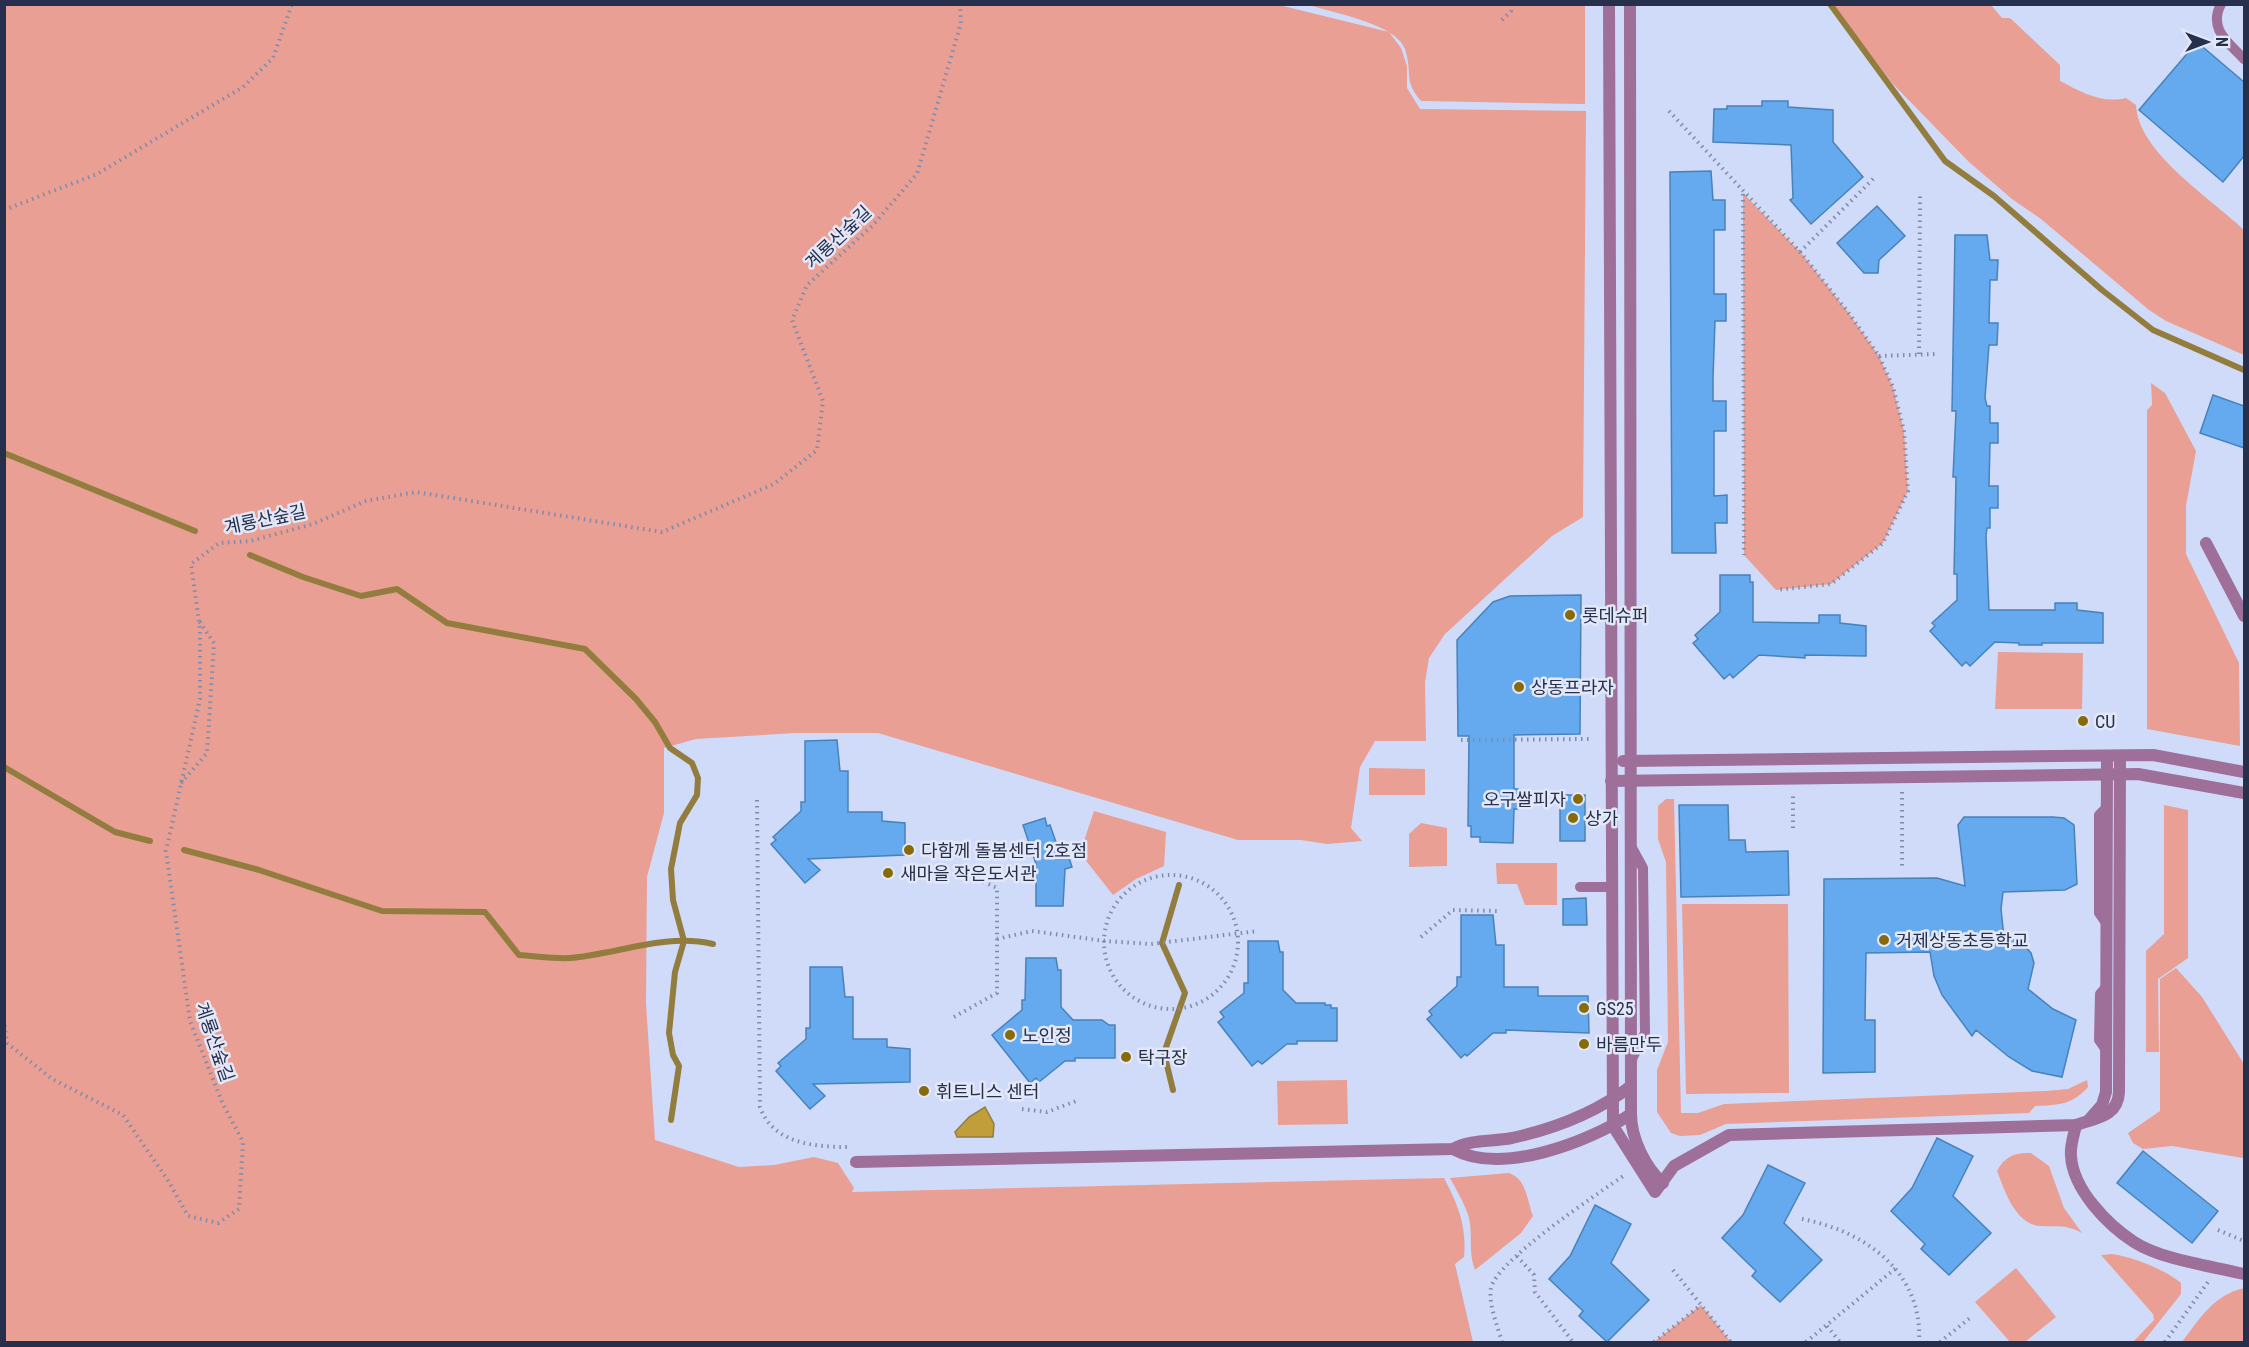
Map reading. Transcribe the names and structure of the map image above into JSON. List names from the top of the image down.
{
  "streets": {
    "path": ["계룡산숲길"]
  },
  "places": [
    "롯데슈퍼",
    "상동프라자",
    "CU",
    "오구쌀피자",
    "상가",
    "다함께 돌봄센터 2호점",
    "새마을 작은도서관",
    "거제상동초등학교",
    "GS25",
    "노인정",
    "바름만두",
    "탁구장",
    "휘트니스 센터"
  ],
  "north": "right"
}
